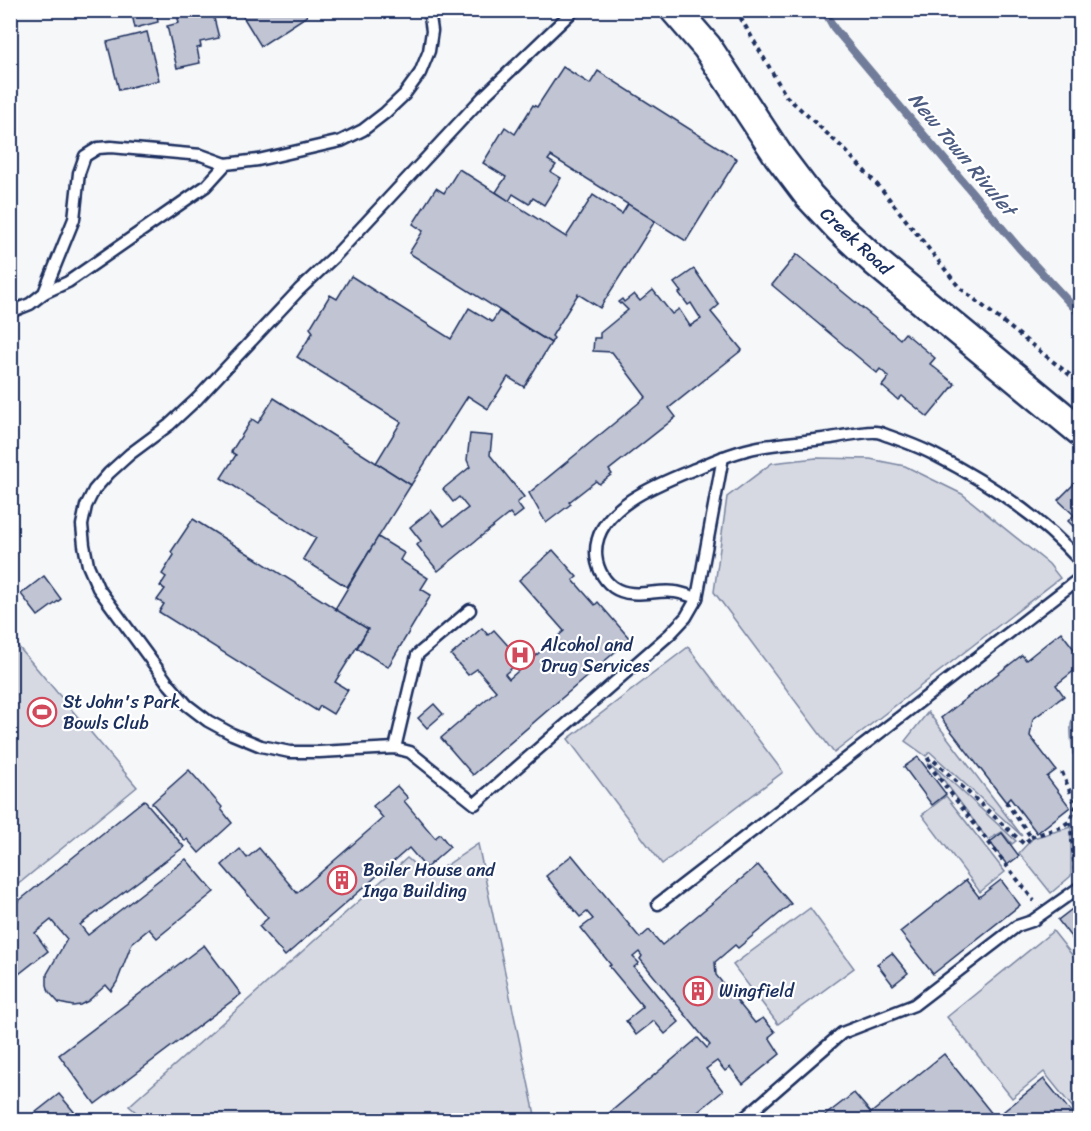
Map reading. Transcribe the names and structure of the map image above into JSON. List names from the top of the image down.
{
  "streets": {
    "street": ["Creek Road"]
  },
  "water": ["New Town Rivulet"],
  "places": {
    "hospital": ["Alcohol and Drug Services"],
    "sports": ["St John's Park Bowls Club"],
    "building": ["Boiler House and Inga Building", "Wingfield"]
  }
}
